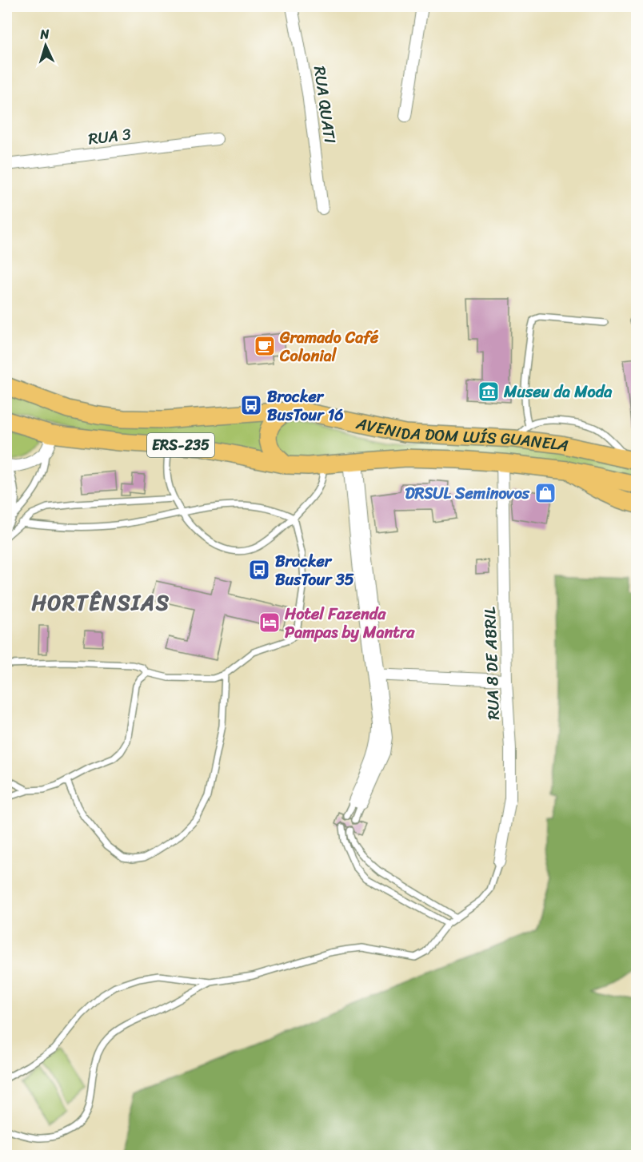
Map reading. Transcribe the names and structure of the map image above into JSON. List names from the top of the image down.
{
  "streets": {
    "main road": ["AVENIDA DOM LUÍS GUANELA", "ERS-235"],
    "street": ["RUA QUATI", "RUA 3", "RUA 8 DE ABRIL"]
  },
  "crossings": [
    ["AVENIDA DOM LUÍS GUANELA", "RUA 8 DE ABRIL"]
  ],
  "districts": ["HORTÊNSIAS"],
  "places": {
    "cafe": ["Gramado Café Colonial"],
    "museum": ["Museu da Moda"],
    "bus stop": ["Brocker BusTour 16", "Brocker BusTour 35"],
    "shop": ["DRSUL Seminovos"],
    "hotel": ["Hotel Fazenda Pampas by Mantra"]
  },
  "north": "top"
}
